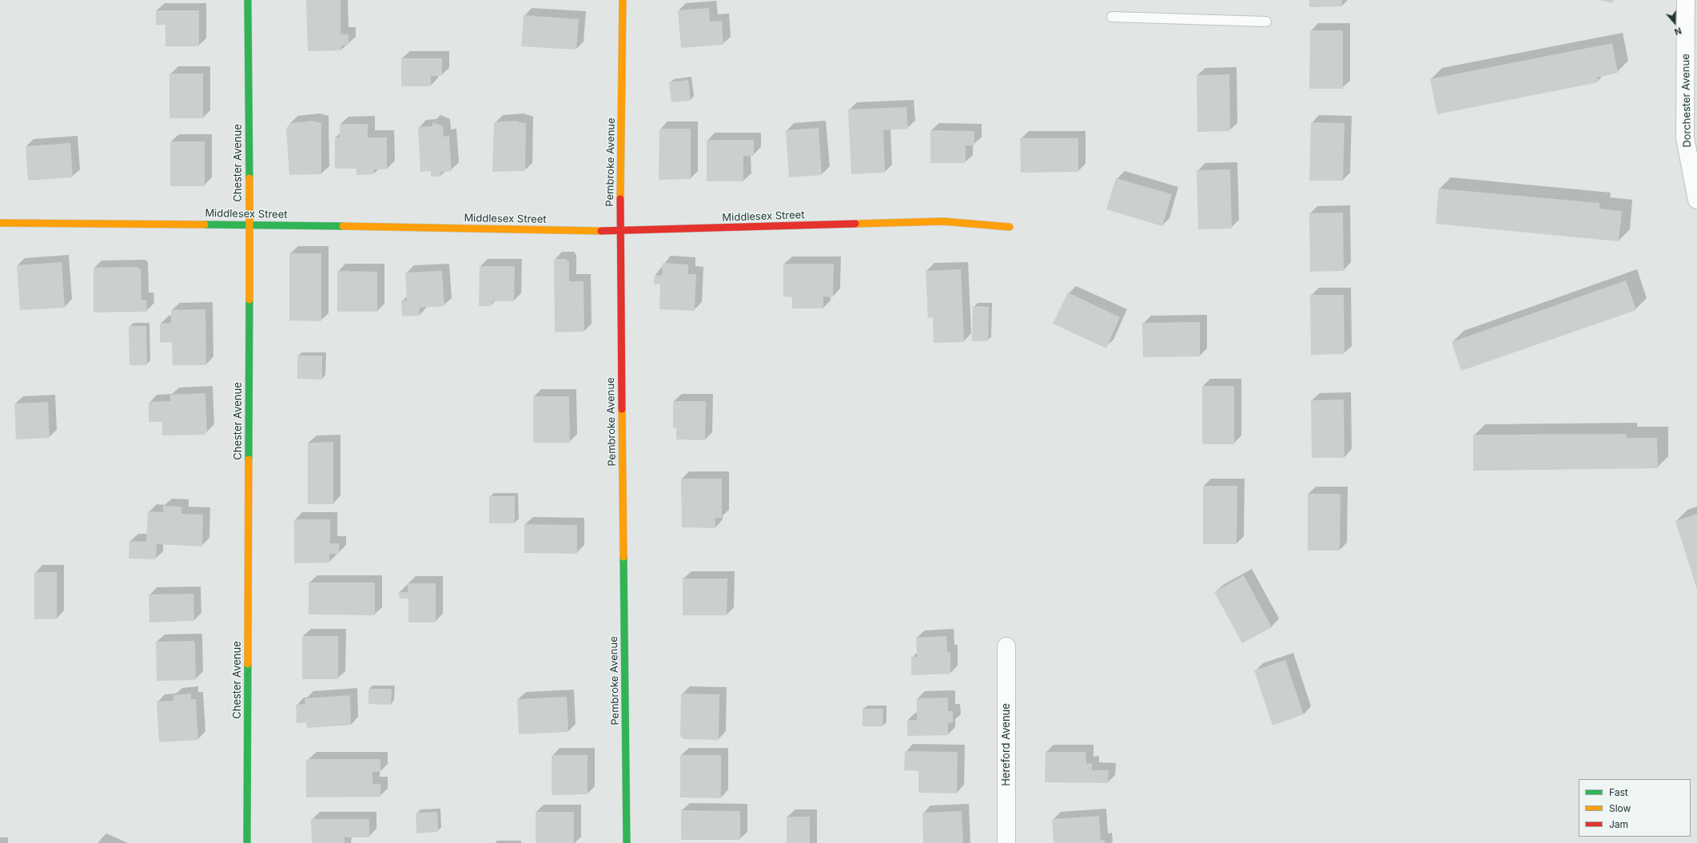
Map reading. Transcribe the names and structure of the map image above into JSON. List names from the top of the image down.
{
  "streets": {
    "street": [
      "Dorchester Avenue",
      "Pembroke Avenue",
      "Chester Avenue",
      "Middlesex Street",
      "Hereford Avenue"
    ]
  },
  "crossings": [
    ["Pembroke Avenue", "Middlesex Street"],
    ["Chester Avenue", "Middlesex Street"]
  ],
  "legend": ["Fast", "Slow", "Jam"],
  "north": "bottom"
}
